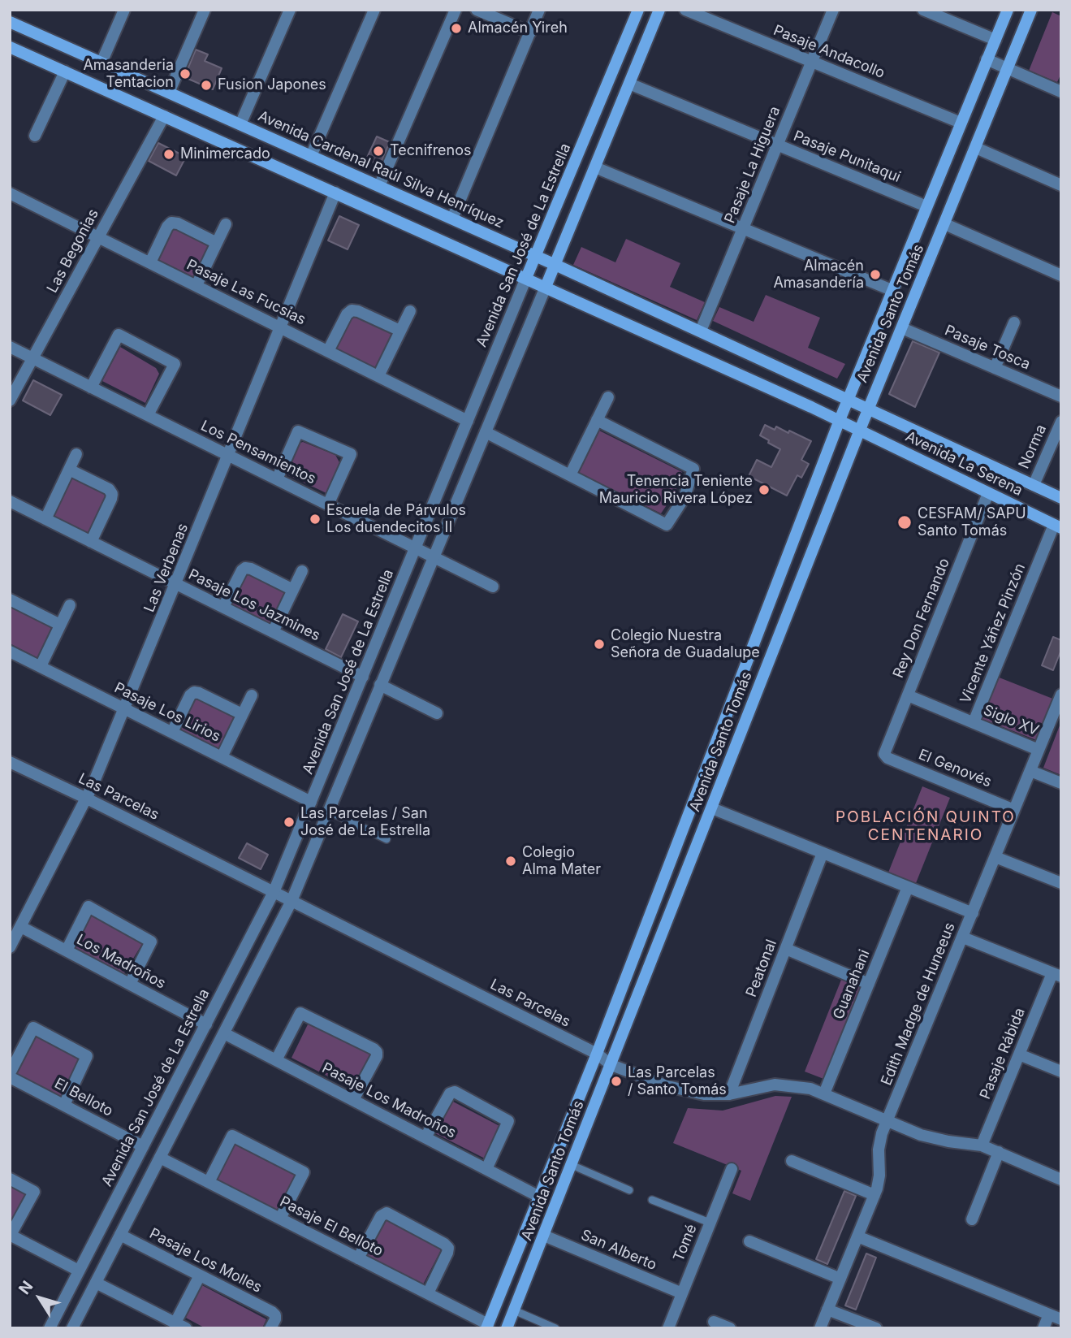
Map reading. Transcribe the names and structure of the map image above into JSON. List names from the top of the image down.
{
  "streets": {
    "main road": [
      "Avenida Cardenal Raúl Silva Henríquez",
      "Avenida San José de La Estrella",
      "Avenida Santo Tomás",
      "Avenida La Serena"
    ],
    "street": [
      "Pasaje Andacollo",
      "Pasaje Punitaqui",
      "Pasaje La Higuera",
      "Las Begonias",
      "Pasaje Las Fucsias",
      "Pasaje Tosca",
      "Norma",
      "Los Pensamientos",
      "Las Verbenas",
      "Pasaje Los Jazmines",
      "Rey Don Fernando",
      "Vicente Yáñez Pinzón",
      "Pasaje Los Lirios",
      "Siglo XV",
      "El Genovés",
      "Las Parcelas",
      "Los Madroños",
      "Peatonal",
      "Guanahani",
      "Edith Madge de Huneeus",
      "Pasaje Rábida",
      "El Belloto",
      "Pasaje Los Madroños",
      "Pasaje El Belloto",
      "Tomé",
      "San Alberto",
      "Pasaje Los Molles"
    ]
  },
  "crossings": [
    ["Pasaje Andacollo", "Pasaje La Higuera"],
    ["Pasaje Andacollo", "Avenida Santo Tomás"],
    ["Pasaje Punitaqui", "Pasaje La Higuera"],
    ["Pasaje Punitaqui", "Avenida Santo Tomás"],
    ["Pasaje La Higuera", "Avenida Cardenal Raúl Silva Henríquez"],
    ["Avenida Cardenal Raúl Silva Henríquez", "Avenida San José de La Estrella"],
    ["Avenida Cardenal Raúl Silva Henríquez", "Avenida Santo Tomás"],
    ["Avenida Cardenal Raúl Silva Henríquez", "Avenida La Serena"],
    ["Avenida San José de La Estrella", "Pasaje Las Fucsias"],
    ["Avenida San José de La Estrella", "Los Pensamientos"],
    ["Avenida San José de La Estrella", "Pasaje Los Jazmines"],
    ["Avenida San José de La Estrella", "Pasaje Los Lirios"],
    ["Avenida San José de La Estrella", "Las Parcelas"],
    ["Avenida San José de La Estrella", "Los Madroños"],
    ["Avenida San José de La Estrella", "El Belloto"],
    ["Las Begonias", "Pasaje Las Fucsias"],
    ["Las Begonias", "Los Pensamientos"],
    ["Pasaje Las Fucsias", "Las Verbenas"],
    ["Avenida Santo Tomás", "Pasaje Tosca"],
    ["Avenida Santo Tomás", "Avenida La Serena"],
    ["Avenida Santo Tomás", "Las Parcelas"],
    ["Avenida Santo Tomás", "Pasaje Los Madroños"],
    ["Avenida Santo Tomás", "Pasaje El Belloto"],
    ["Avenida Santo Tomás", "San Alberto"],
    ["Norma", "Avenida La Serena"],
    ["Los Pensamientos", "Las Verbenas"],
    ["Avenida La Serena", "Rey Don Fernando"],
    ["Avenida La Serena", "Vicente Yáñez Pinzón"],
    ["Las Verbenas", "Pasaje Los Jazmines"],
    ["Las Verbenas", "Pasaje Los Lirios"],
    ["Las Verbenas", "Las Parcelas"],
    ["Las Verbenas", "Los Madroños"],
    ["Rey Don Fernando", "Siglo XV"],
    ["Rey Don Fernando", "El Genovés"],
    ["Vicente Yáñez Pinzón", "Siglo XV"],
    ["Siglo XV", "Edith Madge de Huneeus"],
    ["El Genovés", "Edith Madge de Huneeus"],
    ["Las Parcelas", "Peatonal"],
    ["Las Parcelas", "Guanahani"],
    ["Las Parcelas", "Edith Madge de Huneeus"],
    ["Las Parcelas", "Pasaje Rábida"],
    ["Tomé", "San Alberto"]
  ],
  "districts": ["POBLACIÓN QUINTO CENTENARIO"],
  "places": [
    "Almacén Yireh",
    "Amasanderia Tentacion",
    "Fusion Japones",
    "Tecnifrenos",
    "Minimercado",
    "Almacén Amasandería",
    "Tenencia Teniente Mauricio Rivera López",
    "Escuela de Párvulos Los duendecitos II",
    "CESFAM/ SAPU Santo Tomás",
    "Colegio Nuestra Señora de Guadalupe",
    "Las Parcelas / San José de La Estrella",
    "Colegio Alma Mater",
    "Las Parcelas / Santo Tomás"
  ],
  "north": "top left"
}
